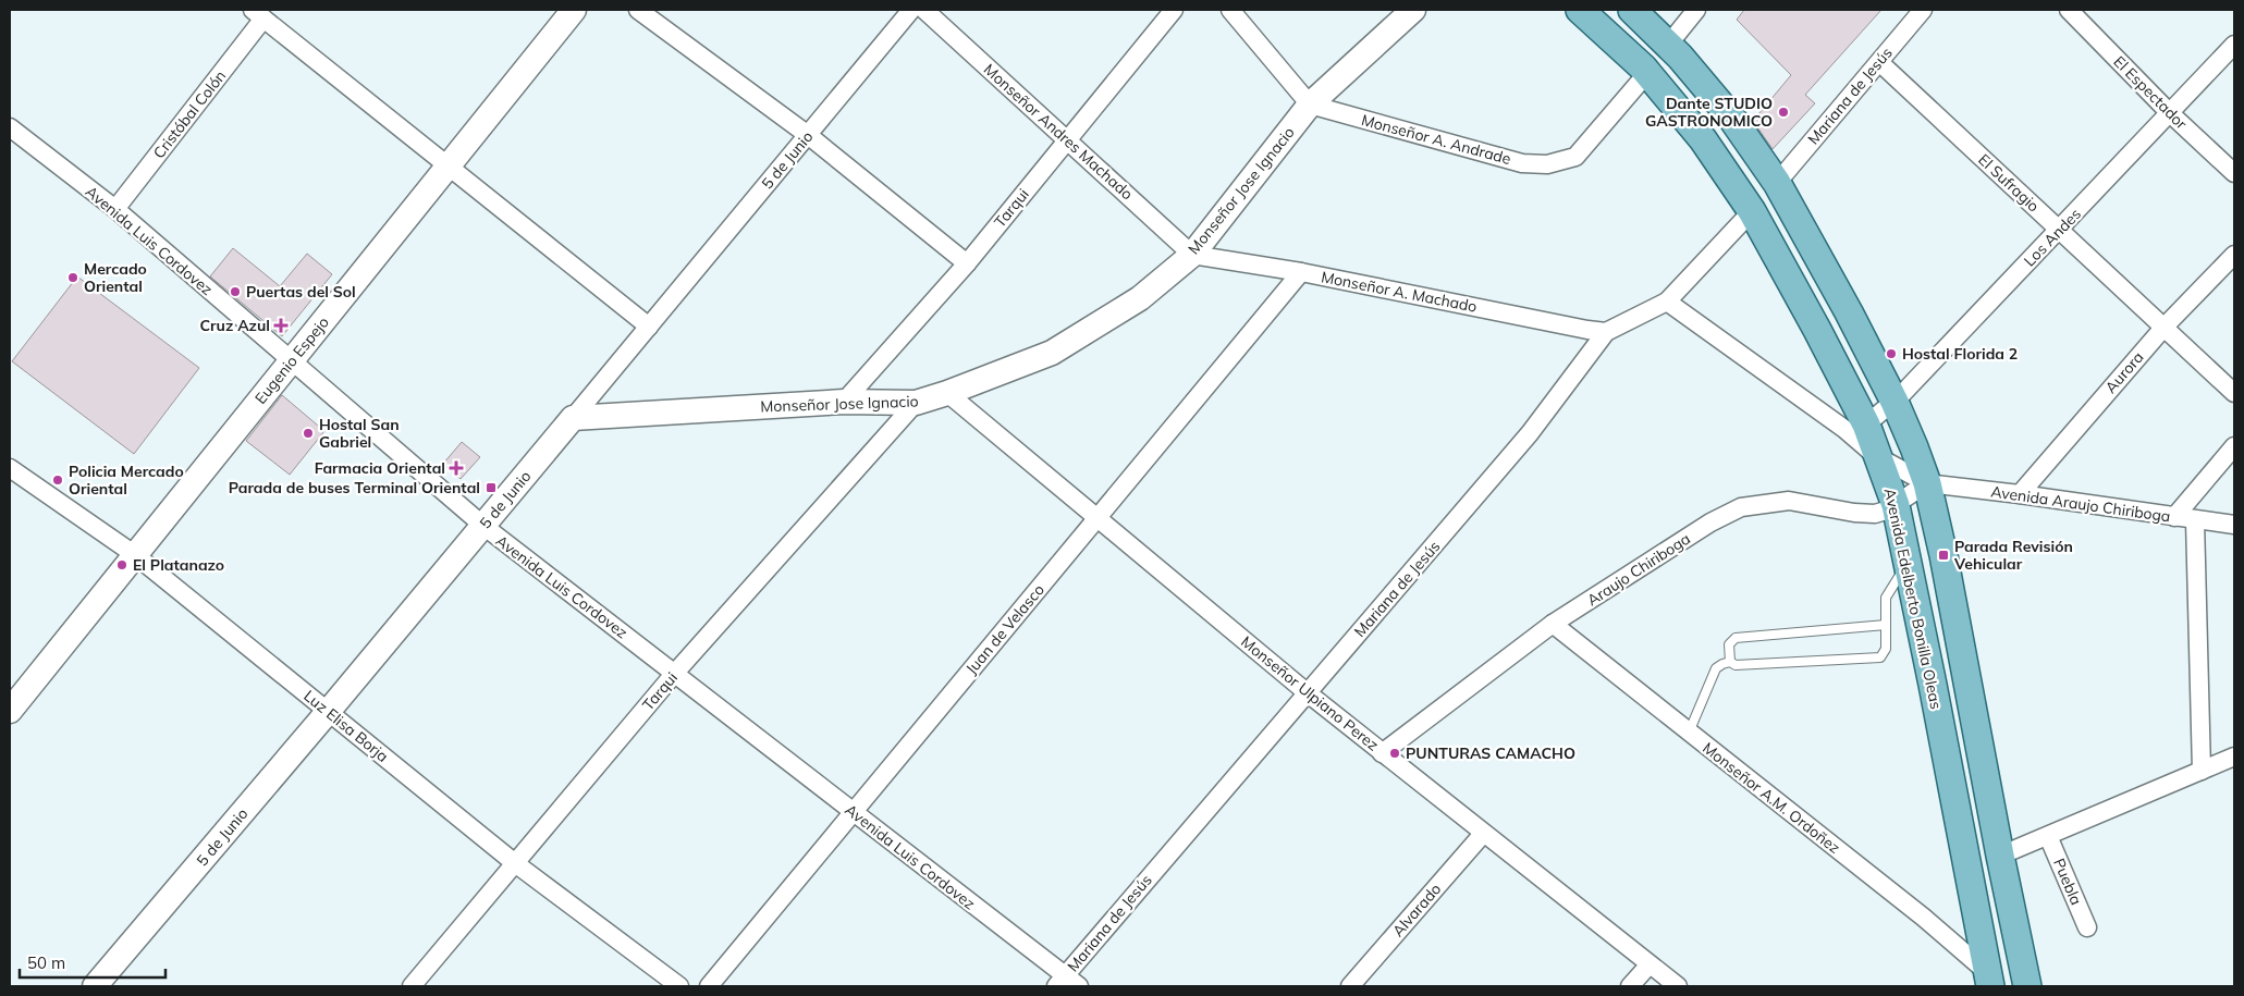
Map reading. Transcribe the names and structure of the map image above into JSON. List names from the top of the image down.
{
  "streets": {
    "main road": ["Avenida Edelberto Bonilla Oleas"],
    "street": [
      "El Espectador",
      "Mariana de Jesús",
      "Cristóbal Colón",
      "Monseñor Andres Machado",
      "Monseñor A. Andrade",
      "5 de Junio",
      "El Sufragio",
      "Monseñor Jose Ignacio",
      "Tarqui",
      "Los Andes",
      "Avenida Luis Cordovez",
      "Monseñor A. Machado",
      "Eugenio Espejo",
      "Aurora",
      "Avenida Araujo Chiriboga",
      "Araujo Chiriboga",
      "Juan de Velasco",
      "Monseñor Ulpiano Perez",
      "Luz Elisa Borja",
      "Monseñor A.M. Ordoñez",
      "Puebla",
      "Alvarado"
    ]
  },
  "crossings": [
    ["El Espectador", "Los Andes"],
    ["Mariana de Jesús", "El Sufragio"],
    ["Mariana de Jesús", "Avenida Luis Cordovez"],
    ["Mariana de Jesús", "Monseñor A. Machado"],
    ["Mariana de Jesús", "Avenida Edelberto Bonilla Oleas"],
    ["Mariana de Jesús", "Monseñor Ulpiano Perez"],
    ["Cristóbal Colón", "Avenida Luis Cordovez"],
    ["Monseñor Andres Machado", "Monseñor Jose Ignacio"],
    ["Monseñor Andres Machado", "Tarqui"],
    ["Monseñor Andres Machado", "Monseñor A. Machado"],
    ["Monseñor A. Andrade", "Monseñor Jose Ignacio"],
    ["Monseñor A. Andrade", "Avenida Edelberto Bonilla Oleas"],
    ["5 de Junio", "Monseñor Jose Ignacio"],
    ["5 de Junio", "Avenida Luis Cordovez"],
    ["5 de Junio", "Luz Elisa Borja"],
    ["El Sufragio", "Los Andes"],
    ["El Sufragio", "Aurora"],
    ["Monseñor Jose Ignacio", "Tarqui"],
    ["Monseñor Jose Ignacio", "Monseñor A. Machado"],
    ["Monseñor Jose Ignacio", "Monseñor Ulpiano Perez"],
    ["Tarqui", "Avenida Luis Cordovez"],
    ["Tarqui", "Luz Elisa Borja"],
    ["Los Andes", "Avenida Edelberto Bonilla Oleas"],
    ["Avenida Luis Cordovez", "Eugenio Espejo"],
    ["Avenida Luis Cordovez", "Juan de Velasco"],
    ["Monseñor A. Machado", "Juan de Velasco"],
    ["Eugenio Espejo", "Luz Elisa Borja"],
    ["Aurora", "Avenida Araujo Chiriboga"],
    ["Avenida Araujo Chiriboga", "Araujo Chiriboga"],
    ["Araujo Chiriboga", "Avenida Edelberto Bonilla Oleas"],
    ["Araujo Chiriboga", "Monseñor Ulpiano Perez"],
    ["Araujo Chiriboga", "Monseñor A.M. Ordoñez"],
    ["Avenida Edelberto Bonilla Oleas", "Monseñor A.M. Ordoñez"],
    ["Juan de Velasco", "Monseñor Ulpiano Perez"],
    ["Monseñor Ulpiano Perez", "Alvarado"]
  ],
  "places": {
    "other": [
      "Dante STUDIO GASTRONOMICO",
      "Mercado Oriental",
      "Puertas del Sol",
      "Hostal Florida 2",
      "Hostal San Gabriel",
      "Policia Mercado Oriental",
      "El Platanazo",
      "PUNTURAS CAMACHO"
    ],
    "health": ["Cruz Azul", "Farmacia Oriental"],
    "transit": ["Parada de buses Terminal Oriental", "Parada Revisión Vehicular"]
  },
  "scale_bar": "50 m"
}
